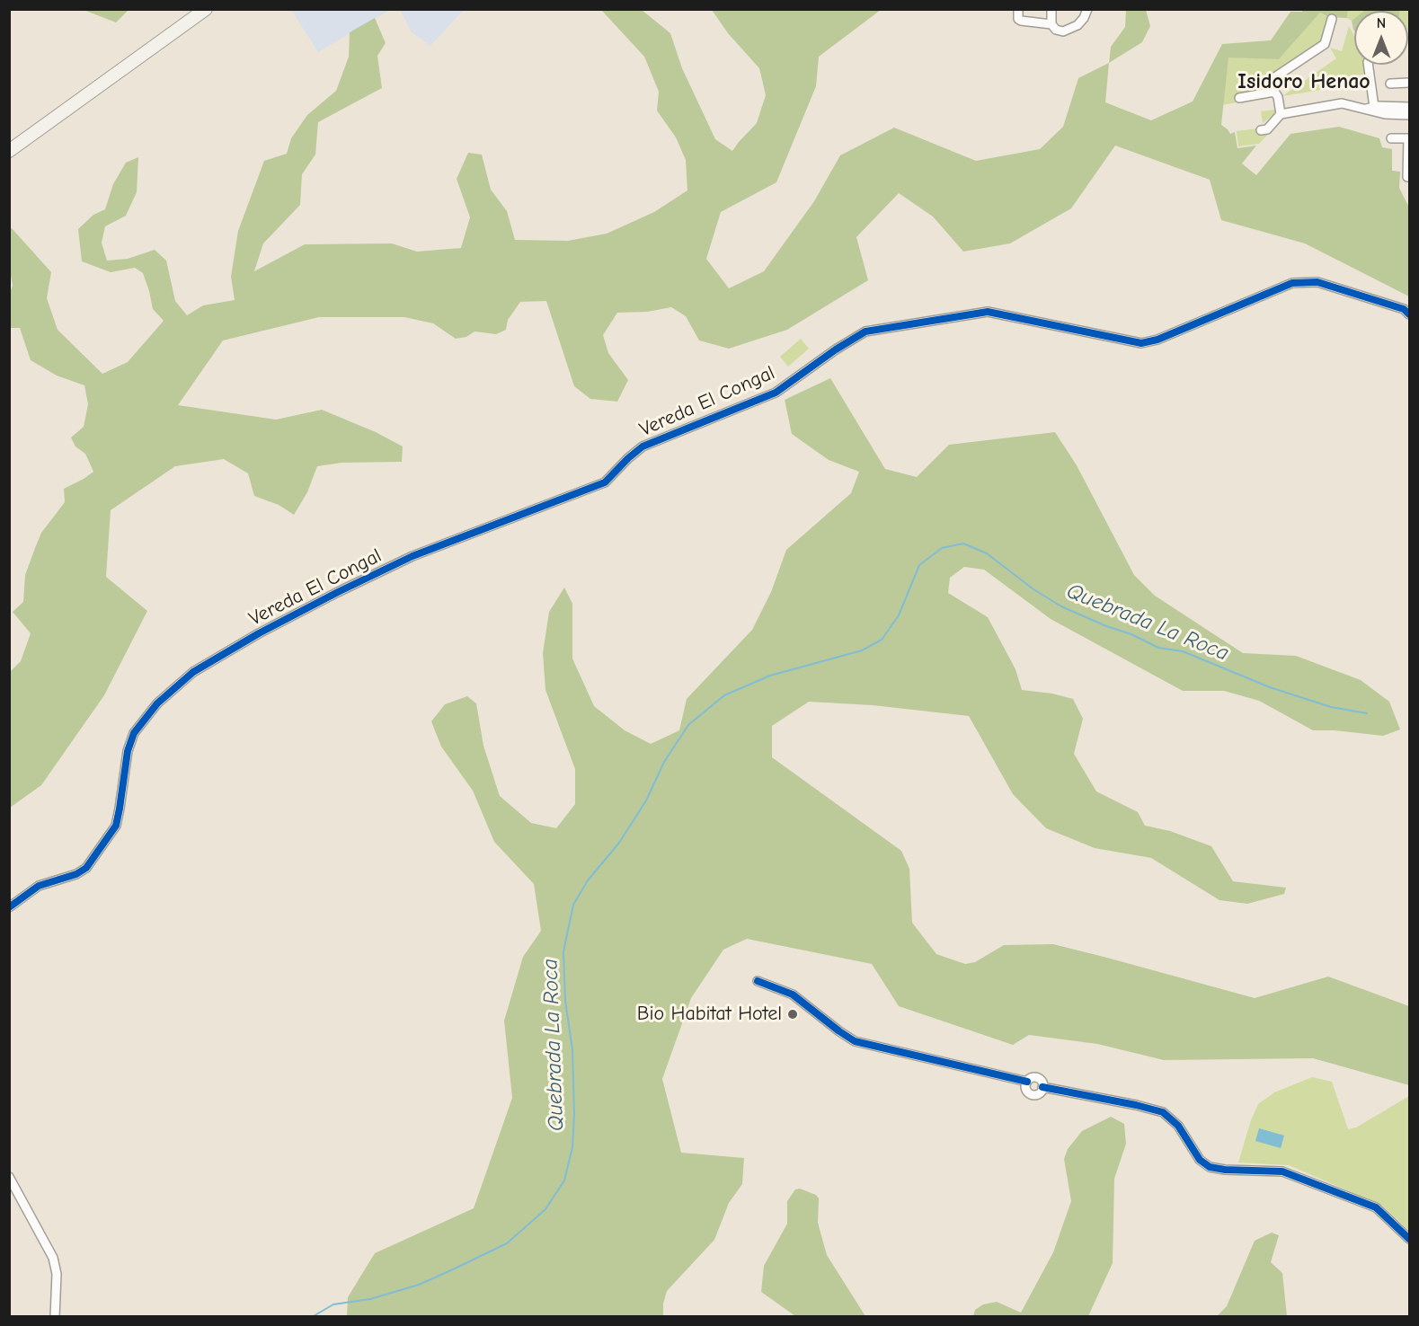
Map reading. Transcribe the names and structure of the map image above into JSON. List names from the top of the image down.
{
  "streets": {
    "street": ["Vereda El Congal"]
  },
  "districts": ["Isidoro Henao"],
  "water": ["Quebrada La Roca"],
  "places": ["Bio Habitat Hotel"],
  "north": "top"
}
